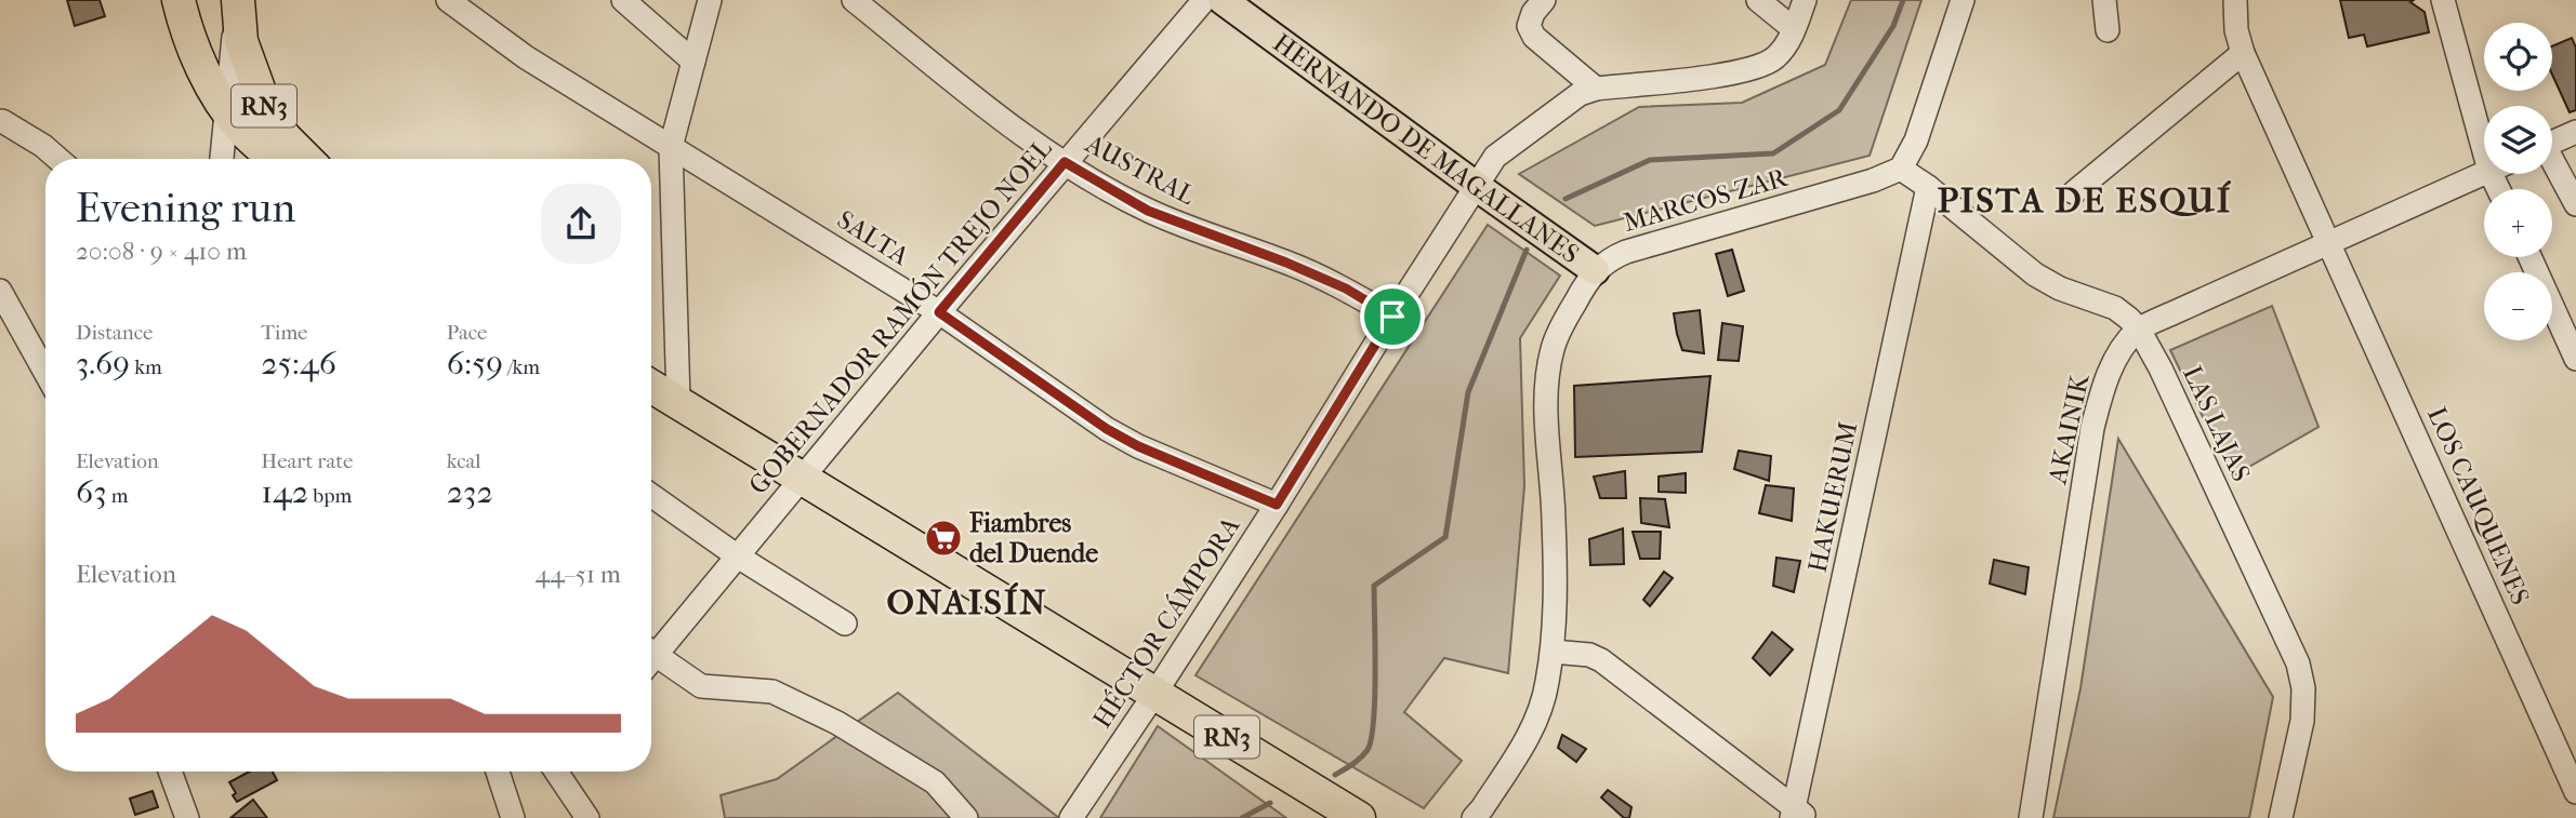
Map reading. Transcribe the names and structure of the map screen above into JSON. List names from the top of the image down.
{
  "streets": {
    "highway": ["RN3"],
    "main road": ["HERNANDO DE MAGALLANES"],
    "street": [
      "AUSTRAL",
      "MARCOS ZAR",
      "SALTA",
      "GOBERNADOR RAMÓN TREJO NOEL",
      "LAS LAJAS",
      "AKAINIK",
      "HAKUERUM",
      "LOS CAUQUENES",
      "HÉCTOR CÁMPORA"
    ]
  },
  "crossings": [
    ["RN3", "GOBERNADOR RAMÓN TREJO NOEL"],
    ["RN3", "HÉCTOR CÁMPORA"],
    ["HERNANDO DE MAGALLANES", "MARCOS ZAR"],
    ["HERNANDO DE MAGALLANES", "HÉCTOR CÁMPORA"],
    ["AUSTRAL", "GOBERNADOR RAMÓN TREJO NOEL"],
    ["AUSTRAL", "HÉCTOR CÁMPORA"],
    ["MARCOS ZAR", "LAS LAJAS"],
    ["SALTA", "GOBERNADOR RAMÓN TREJO NOEL"],
    ["SALTA", "HÉCTOR CÁMPORA"],
    ["LAS LAJAS", "AKAINIK"],
    ["LAS LAJAS", "HAKUERUM"],
    ["AKAINIK", "LOS CAUQUENES"]
  ],
  "districts": ["PISTA DE ESQUÍ", "ONAISÍN"],
  "places": {
    "supermarket": ["Fiambres del Duende"]
  },
  "page": {
    "map_buttons": ["+", "−"],
    "heading": ["Evening run", "20:08 · 9 × 410 m"],
    "stats": [
      ["Distance", "3.69 km"],
      ["Time", "25:46"],
      ["Pace", "6:59 /km"],
      ["Elevation", "63 m"],
      ["Heart rate", "142 bpm"],
      ["kcal", "232"]
    ],
    "chart": ["Elevation", "44–51 m"]
  }
}
